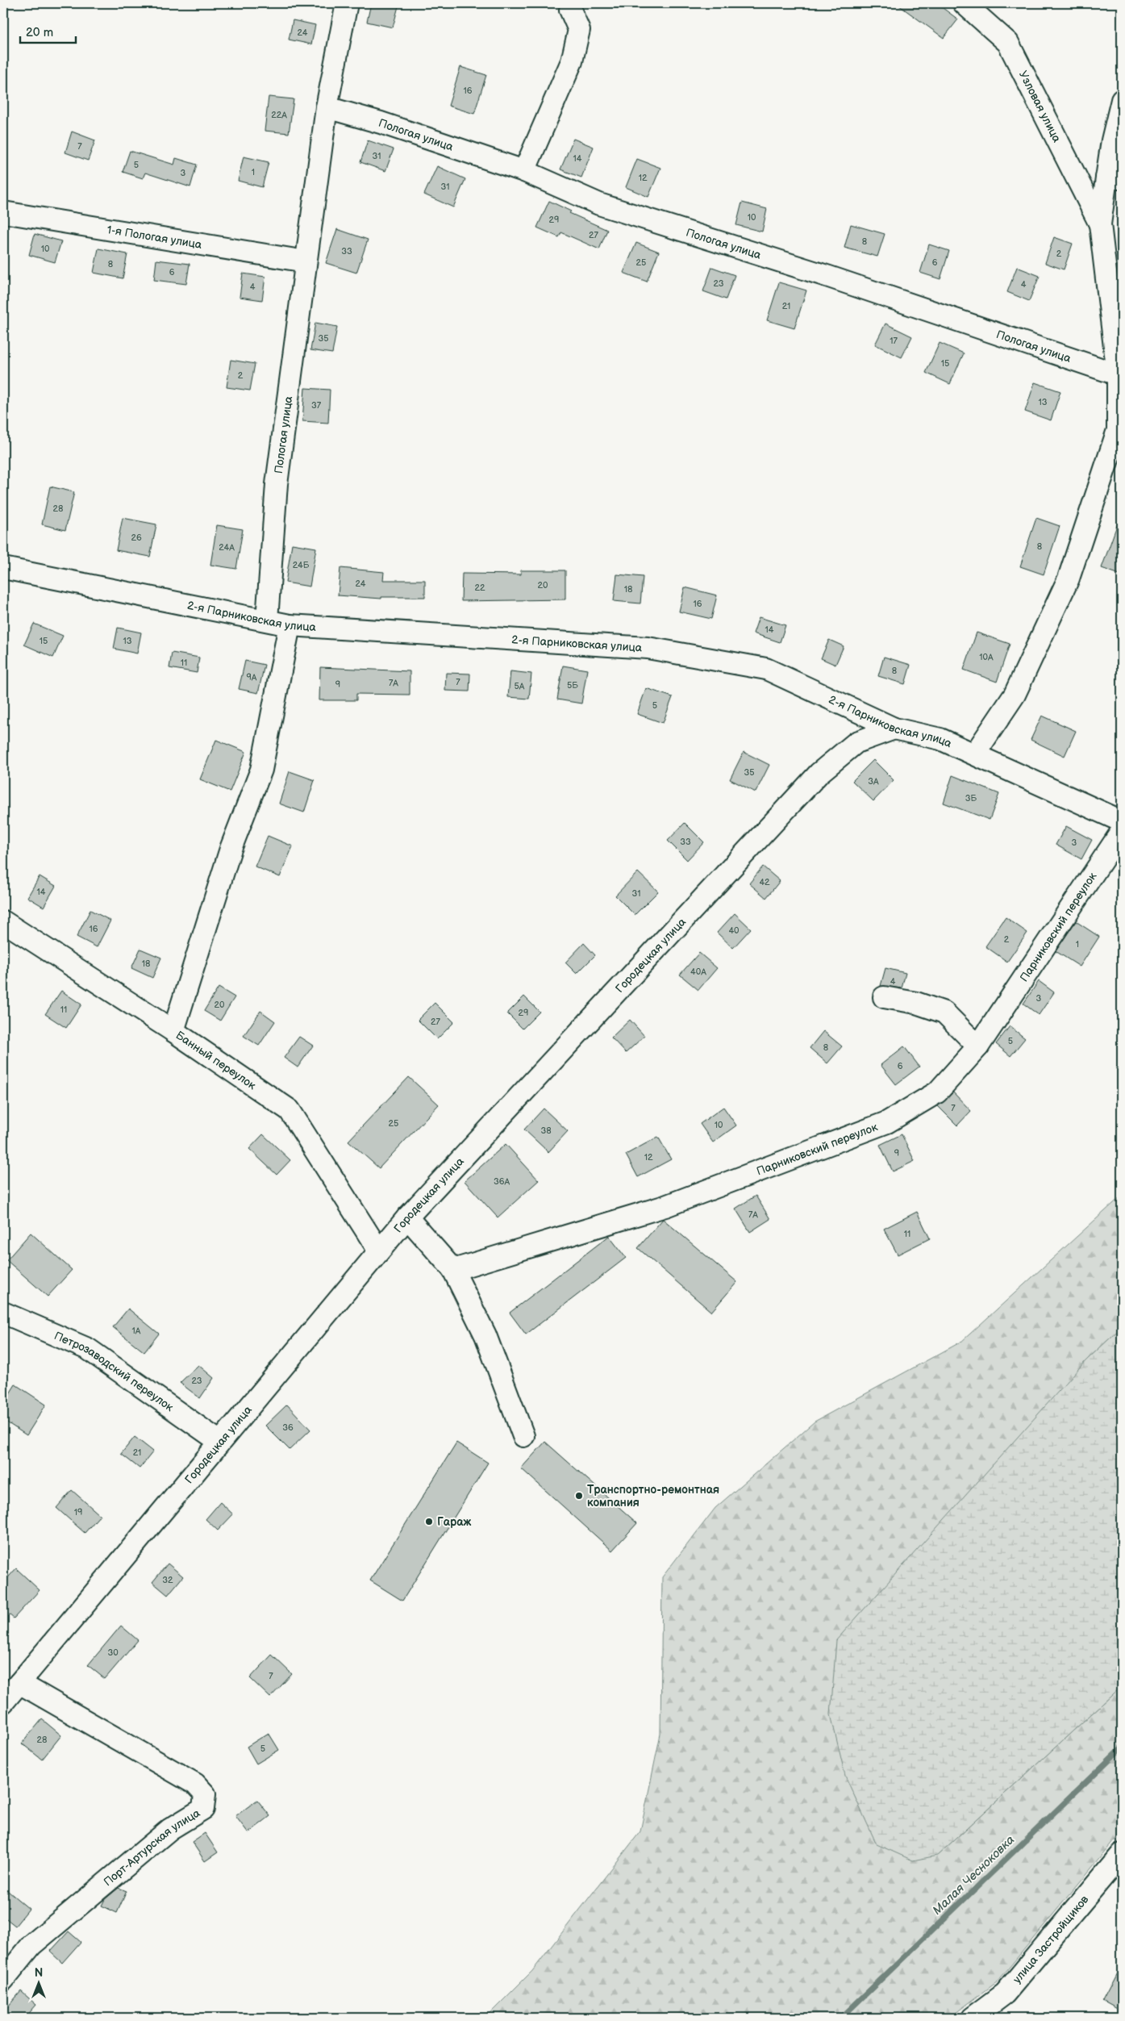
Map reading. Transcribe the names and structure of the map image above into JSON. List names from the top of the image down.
{
  "streets": {
    "street": [
      "Узловая улица",
      "Пологая улица",
      "1-я Пологая улица",
      "2-я Парниковская улица",
      "Парниковский переулок",
      "Городецкая улица",
      "Банный переулок",
      "Петрозаводский переулок",
      "Порт-Артурская улица",
      "улица Застройщиков"
    ]
  },
  "crossings": [
    ["Пологая улица", "1-я Пологая улица"],
    ["Пологая улица", "2-я Парниковская улица"],
    ["2-я Парниковская улица", "Городецкая улица"],
    ["Городецкая улица", "Банный переулок"],
    ["Городецкая улица", "Петрозаводский переулок"],
    ["Городецкая улица", "Порт-Артурская улица"]
  ],
  "water": ["Малая Чесноковка"],
  "places": ["Транспортно-ремонтная компания", "Гараж"],
  "house_numbers": [
    "24",
    "16",
    "22А",
    "7",
    "31",
    "14",
    "5",
    "1",
    "3",
    "12",
    "31",
    "10",
    "29",
    "27",
    "8",
    "10",
    "33",
    "2",
    "25",
    "6",
    "8",
    "6",
    "23",
    "4",
    "4",
    "21",
    "35",
    "17",
    "15",
    "2",
    "13",
    "37",
    "28",
    "26",
    "8",
    "24А",
    "24Б",
    "24",
    "20",
    "22",
    "18",
    "16",
    "14",
    "15",
    "13",
    "10А",
    "11",
    "8",
    "9А",
    "7",
    "7А",
    "9",
    "5Б",
    "5А",
    "5",
    "35",
    "3А",
    "3Б",
    "33",
    "3",
    "42",
    "14",
    "31",
    "16",
    "40",
    "2",
    "1",
    "18",
    "40А",
    "4",
    "3",
    "20",
    "11",
    "29",
    "27",
    "5",
    "8",
    "6",
    "7",
    "25",
    "10",
    "38",
    "9",
    "12",
    "36А",
    "7А",
    "11",
    "1А",
    "23",
    "36",
    "21",
    "19",
    "32",
    "30",
    "7",
    "28",
    "5"
  ],
  "scale_bar": "20 m",
  "north": "top"
}
